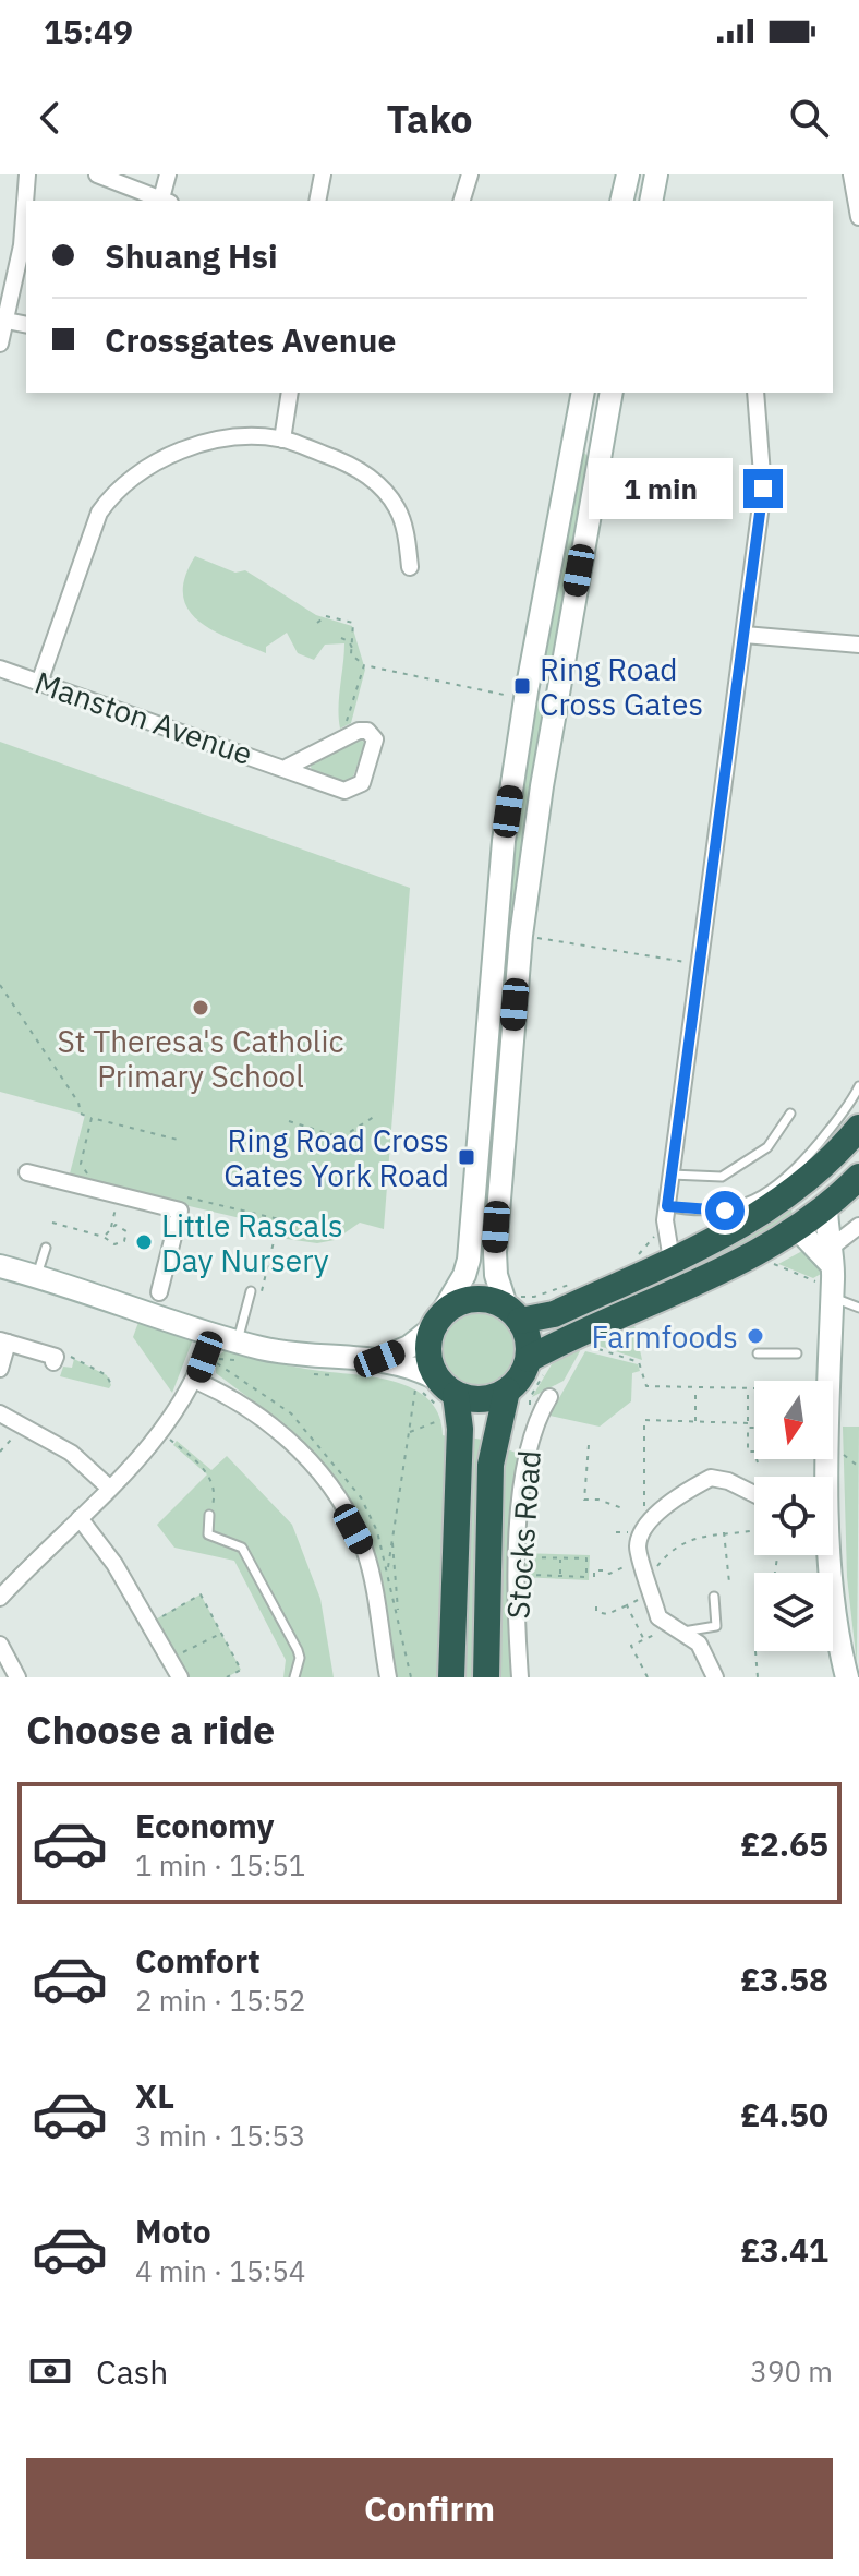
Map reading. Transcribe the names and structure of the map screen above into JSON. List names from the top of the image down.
{
  "streets": {
    "street": ["Manston Avenue", "Stocks Road"]
  },
  "places": {
    "transit": ["Ring Road Cross Gates", "Ring Road Cross Gates York Road"],
    "other": ["St Theresa's Catholic Primary School", "Little Rascals Day Nursery", "Farmfoods"]
  },
  "north": "bottom",
  "page": {
    "status": "15:49",
    "header": "Tako",
    "banner": ["Shuang Hsi", "Crossgates Avenue"],
    "bubble": "1 min",
    "heading": "Choose a ride",
    "list": [
      {
        "name": "Economy",
        "note": "1 min · 15:51",
        "value": "£2.65"
      },
      {
        "name": "Comfort",
        "note": "2 min · 15:52",
        "value": "£3.58"
      },
      {
        "name": "XL",
        "note": "3 min · 15:53",
        "value": "£4.50"
      },
      {
        "name": "Moto",
        "note": "4 min · 15:54",
        "value": "£3.41"
      }
    ],
    "pay": ["Cash", "390 m"],
    "buttons": "Confirm"
  }
}
